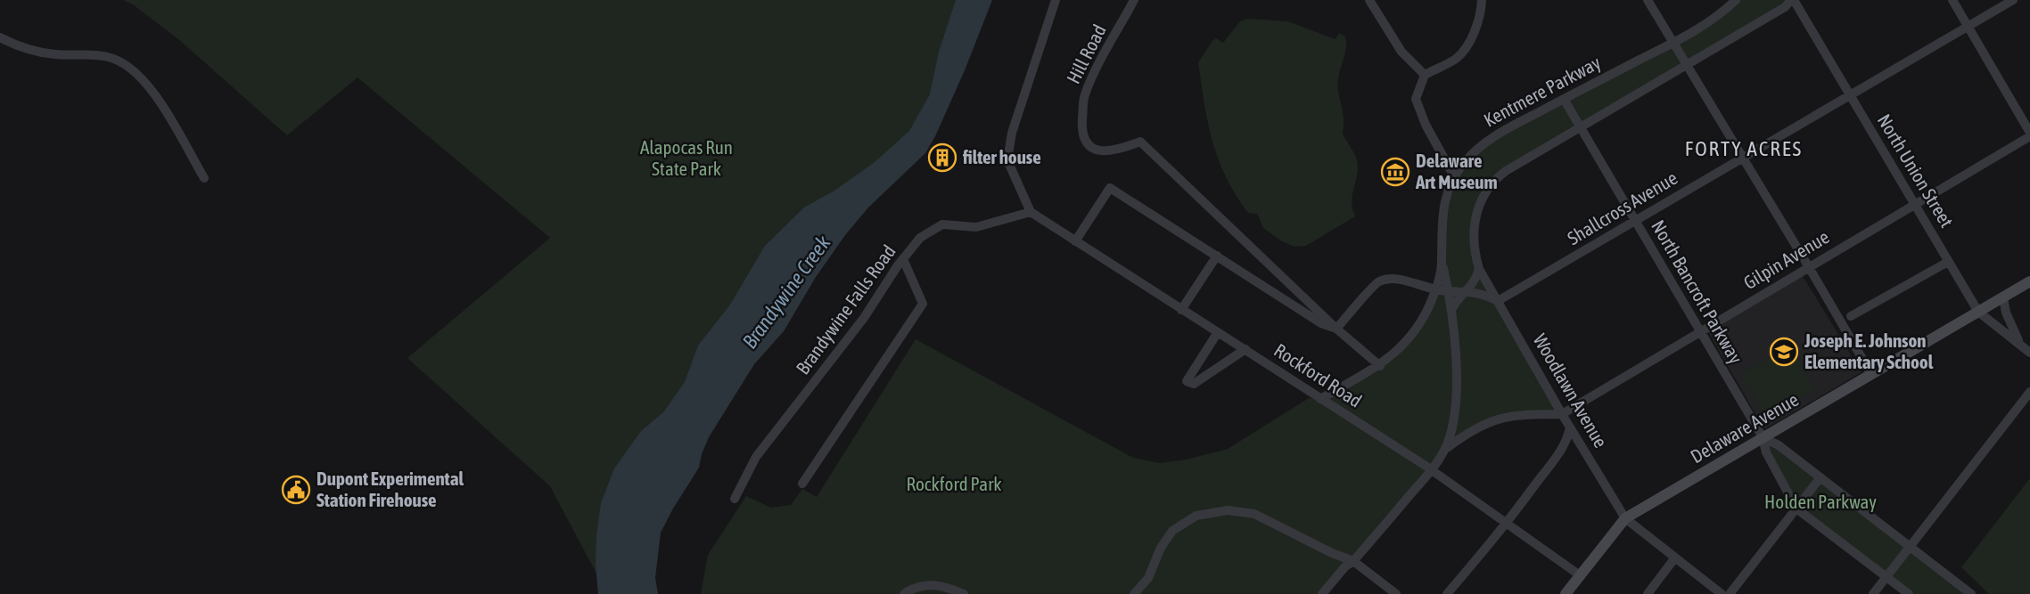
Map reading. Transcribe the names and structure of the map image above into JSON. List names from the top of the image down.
{
  "streets": {
    "street": [
      "Hill Road",
      "Kentmere Parkway",
      "North Union Street",
      "Shallcross Avenue",
      "Gilpin Avenue",
      "North Bancroft Parkway",
      "Brandywine Falls Road",
      "Rockford Road",
      "Woodlawn Avenue",
      "Delaware Avenue"
    ]
  },
  "crossings": [
    ["Kentmere Parkway", "North Bancroft Parkway"],
    ["Kentmere Parkway", "Rockford Road"],
    ["North Union Street", "Shallcross Avenue"],
    ["North Union Street", "Gilpin Avenue"],
    ["North Union Street", "Delaware Avenue"],
    ["Shallcross Avenue", "North Bancroft Parkway"],
    ["Shallcross Avenue", "Woodlawn Avenue"],
    ["Gilpin Avenue", "North Bancroft Parkway"],
    ["Gilpin Avenue", "Woodlawn Avenue"],
    ["North Bancroft Parkway", "Woodlawn Avenue"],
    ["North Bancroft Parkway", "Delaware Avenue"],
    ["Brandywine Falls Road", "Rockford Road"],
    ["Rockford Road", "Delaware Avenue"],
    ["Woodlawn Avenue", "Delaware Avenue"]
  ],
  "districts": ["FORTY ACRES"],
  "water": ["Brandywine Creek"],
  "parks": ["Alapocas Run State Park", "Rockford Park", "Holden Parkway"],
  "places": {
    "building": ["filter house"],
    "museum": ["Delaware Art Museum"],
    "school or university": ["Joseph E. Johnson Elementary School"],
    "public building": ["Dupont Experimental Station Firehouse"]
  }
}
